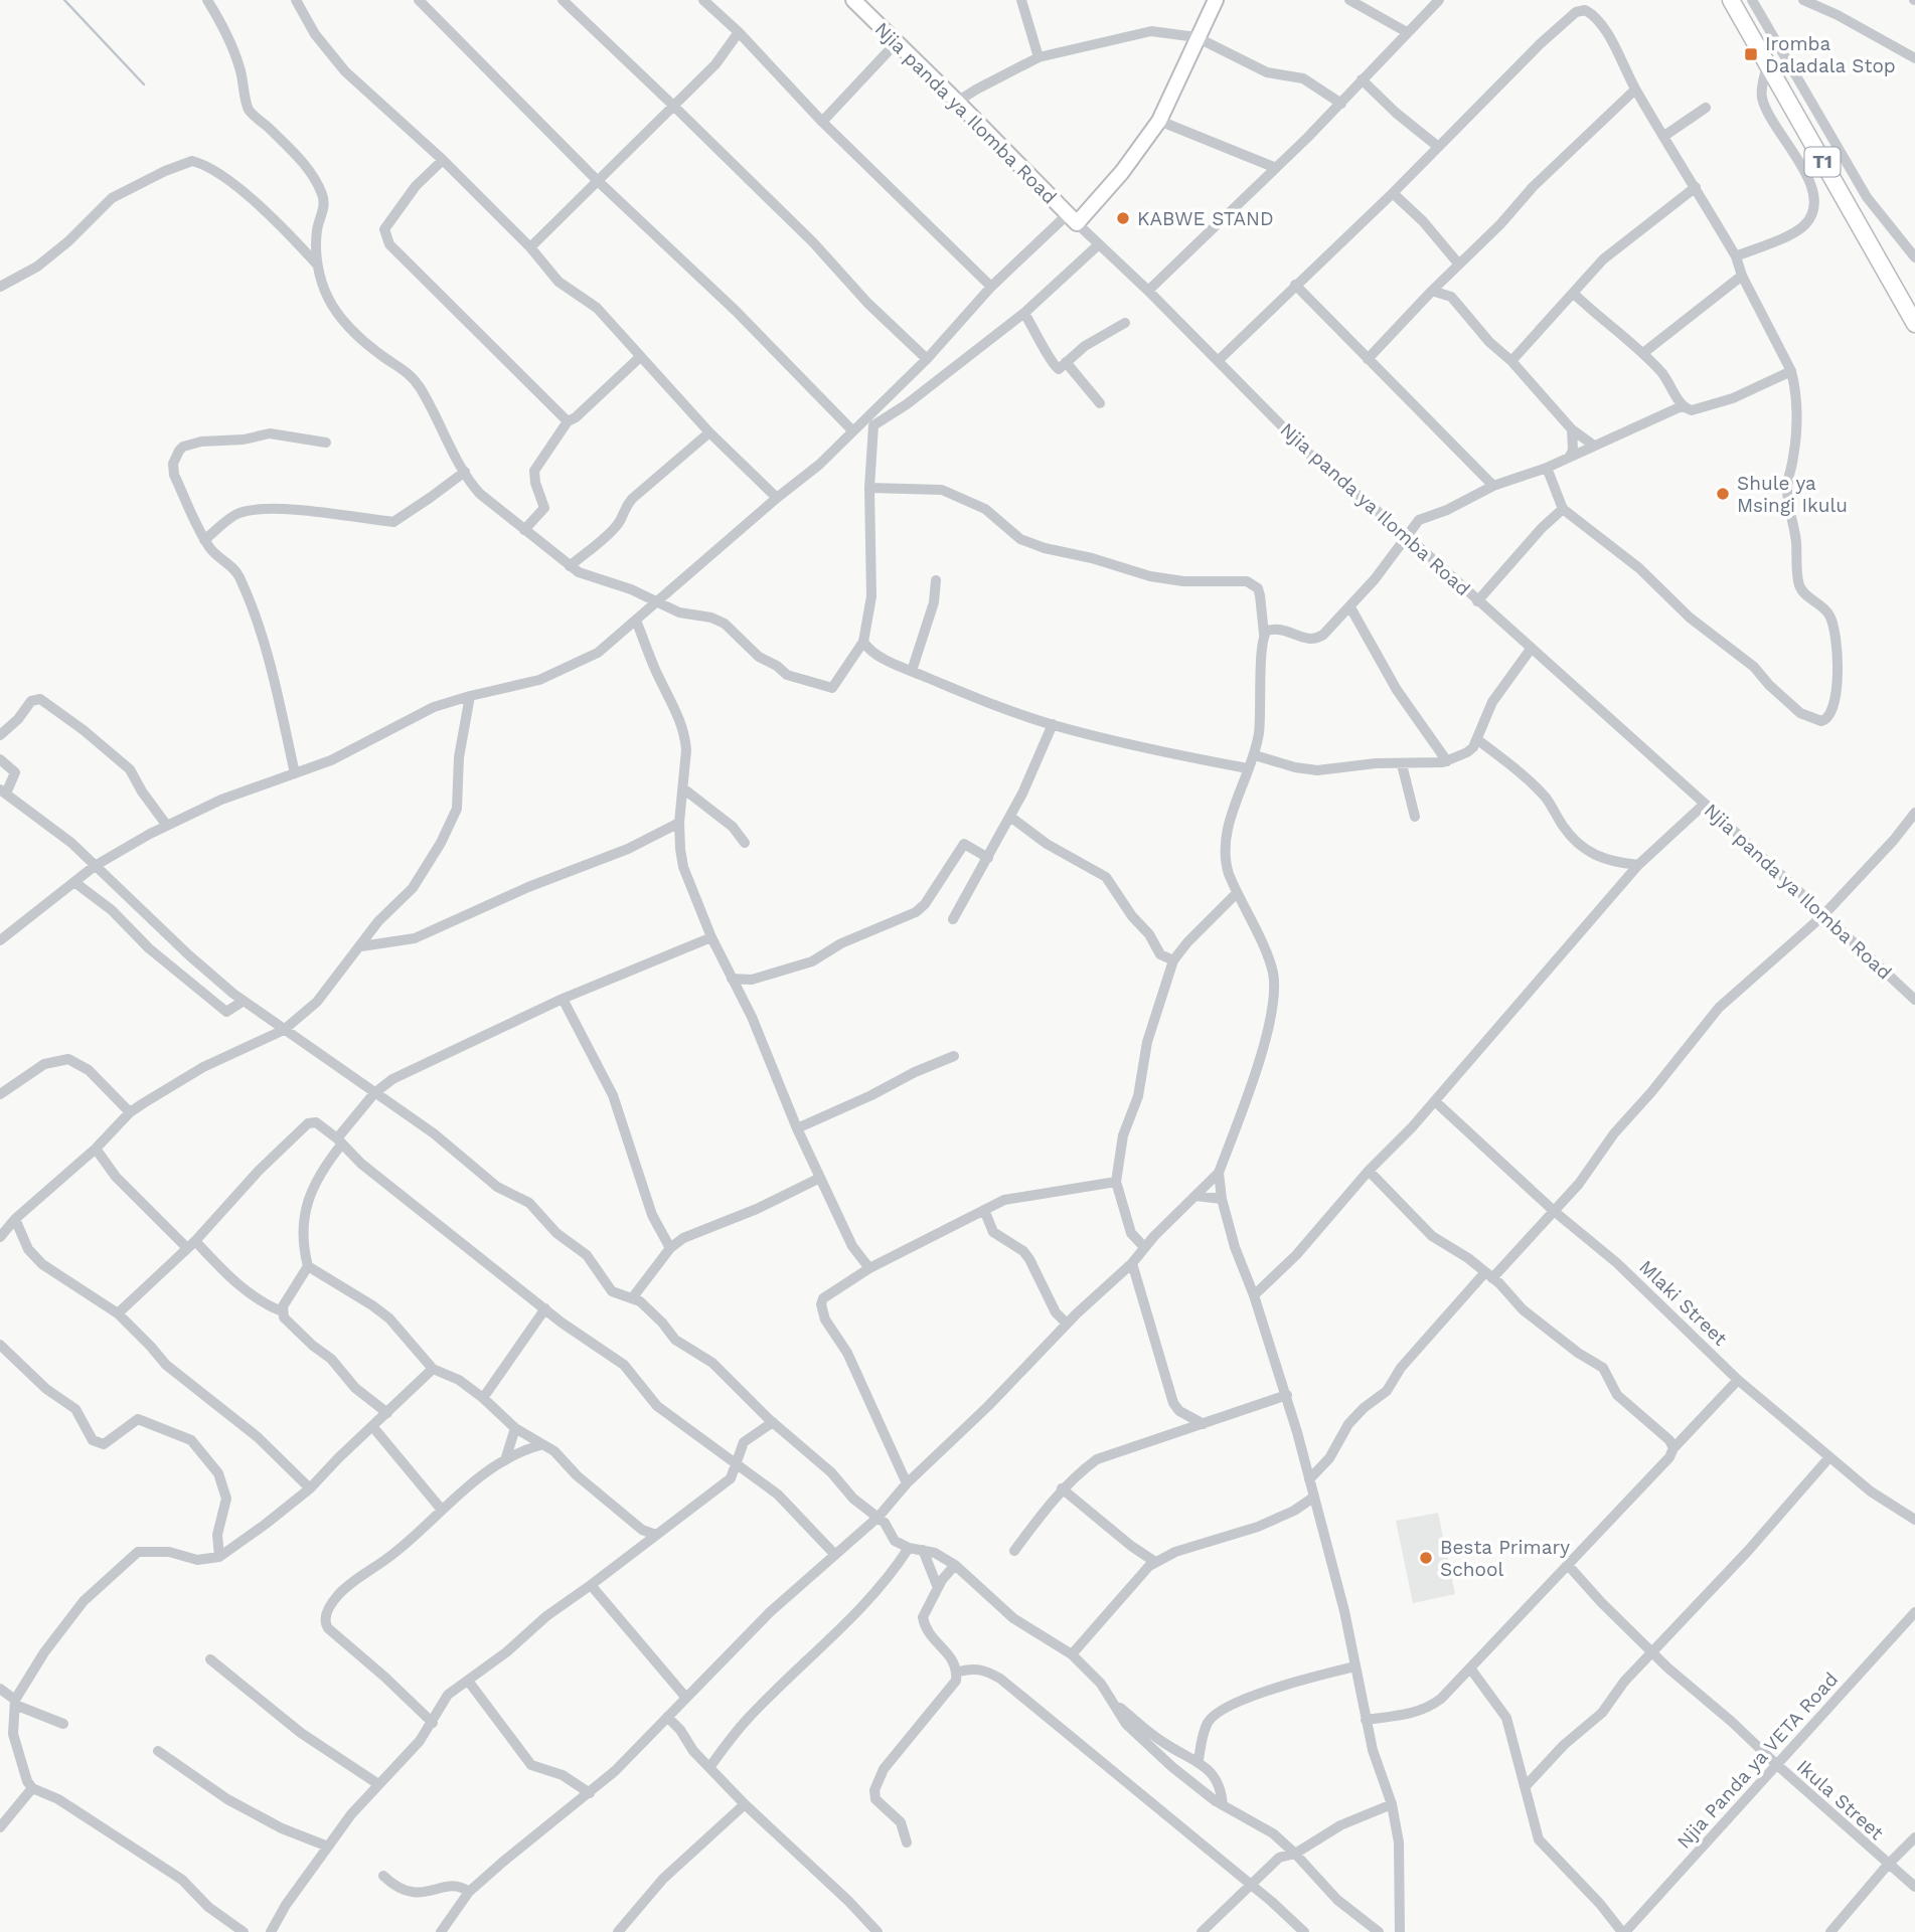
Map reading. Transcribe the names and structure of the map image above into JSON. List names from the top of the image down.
{
  "streets": {
    "highway": ["T1"],
    "main road": ["Njia panda ya Ilomba Road"],
    "street": ["Mlaki Street", "Njia Panda ya VETA Road", "Ikula Street"]
  },
  "crossings": [
    ["Njia Panda ya VETA Road", "Ikula Street"]
  ],
  "places": {
    "transit": ["Iromba Daladala Stop"],
    "other": ["KABWE STAND", "Shule ya Msingi Ikulu", "Besta Primary School"]
  }
}
